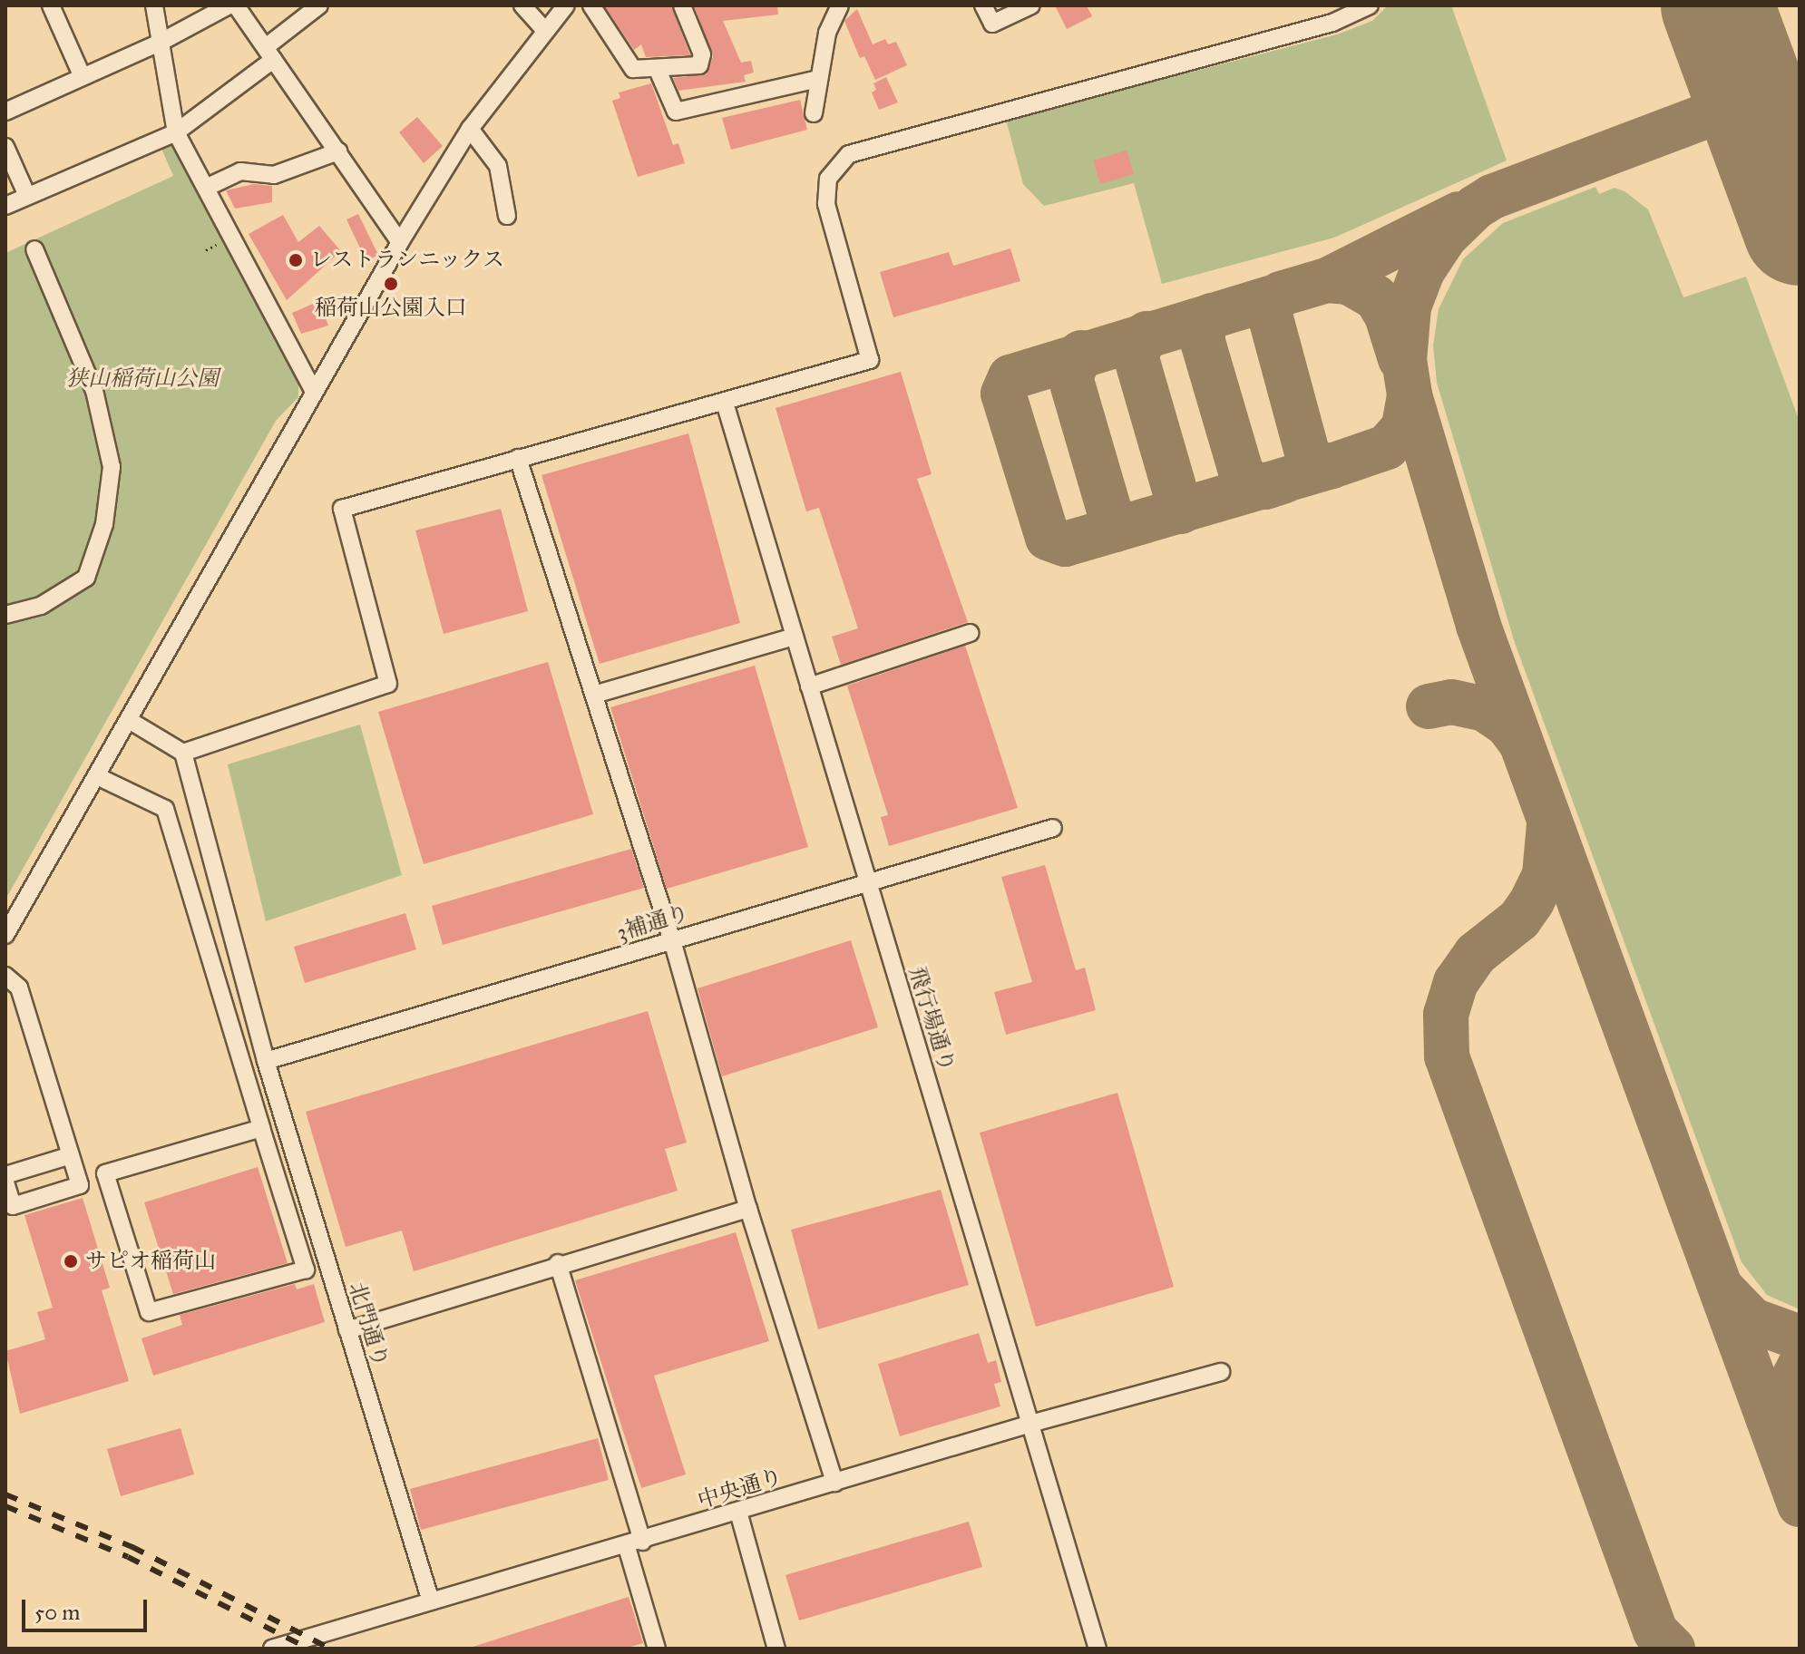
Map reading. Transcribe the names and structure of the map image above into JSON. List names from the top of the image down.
{
  "streets": {
    "street": [
      "3補通り",
      "飛行場通り",
      "北門通り",
      "中央通り"
    ]
  },
  "crossings": [
    ["3補通り", "飛行場通り"],
    ["3補通り", "北門通り"],
    ["飛行場通り", "中央通り"],
    ["北門通り", "中央通り"]
  ],
  "parks": ["狭山稲荷山公園"],
  "places": ["レストランニックス", "稲荷山公園入口", "サピオ稲荷山"],
  "scale_bar": "50 m"
}
